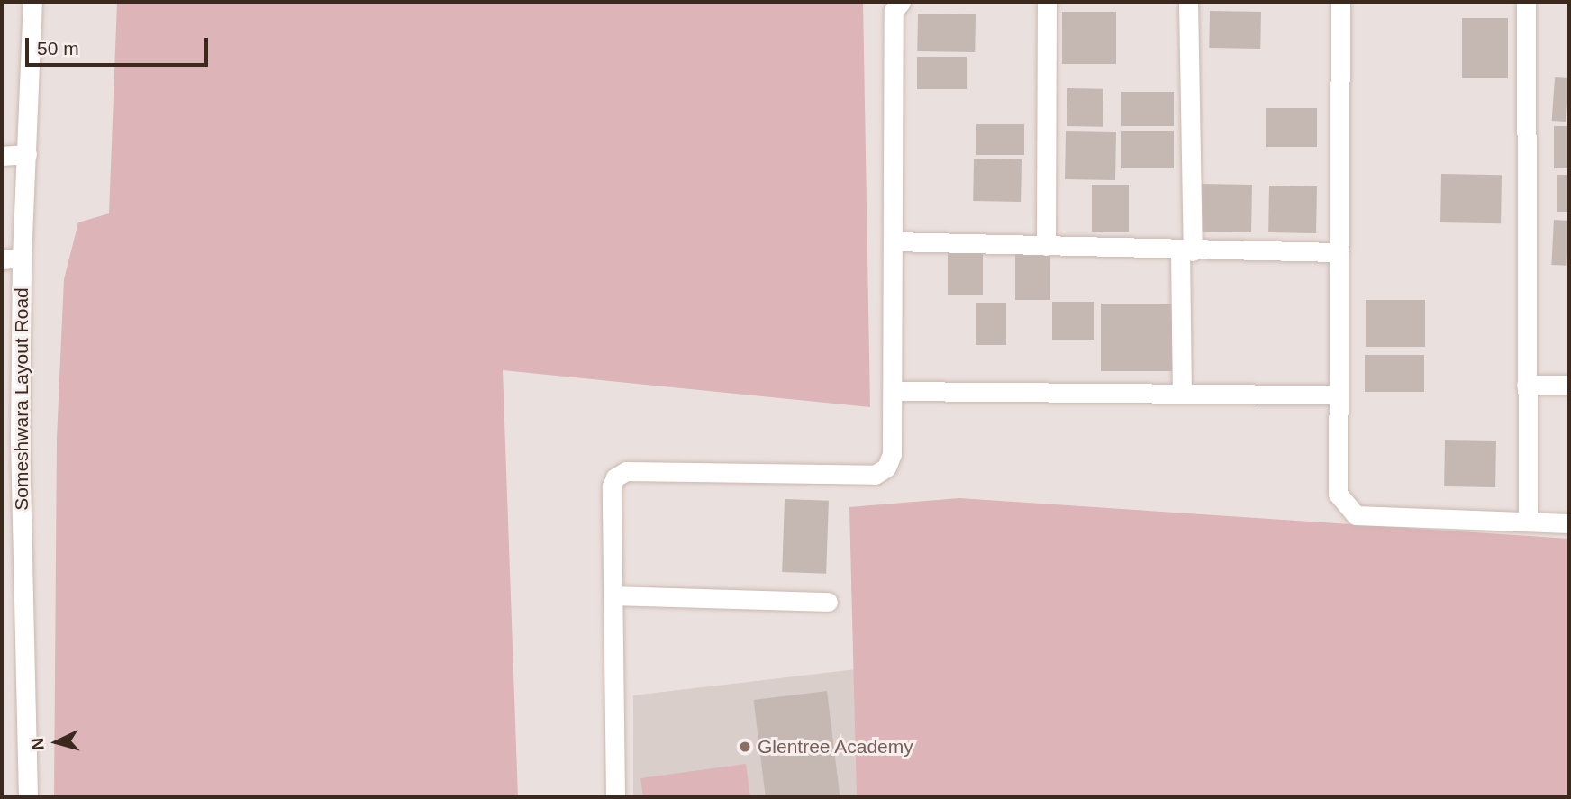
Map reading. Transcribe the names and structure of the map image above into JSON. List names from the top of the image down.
{
  "streets": {
    "street": ["Someshwara Layout Road"]
  },
  "places": ["Glentree Academy"],
  "scale_bar": "50 m",
  "north": "left"
}
